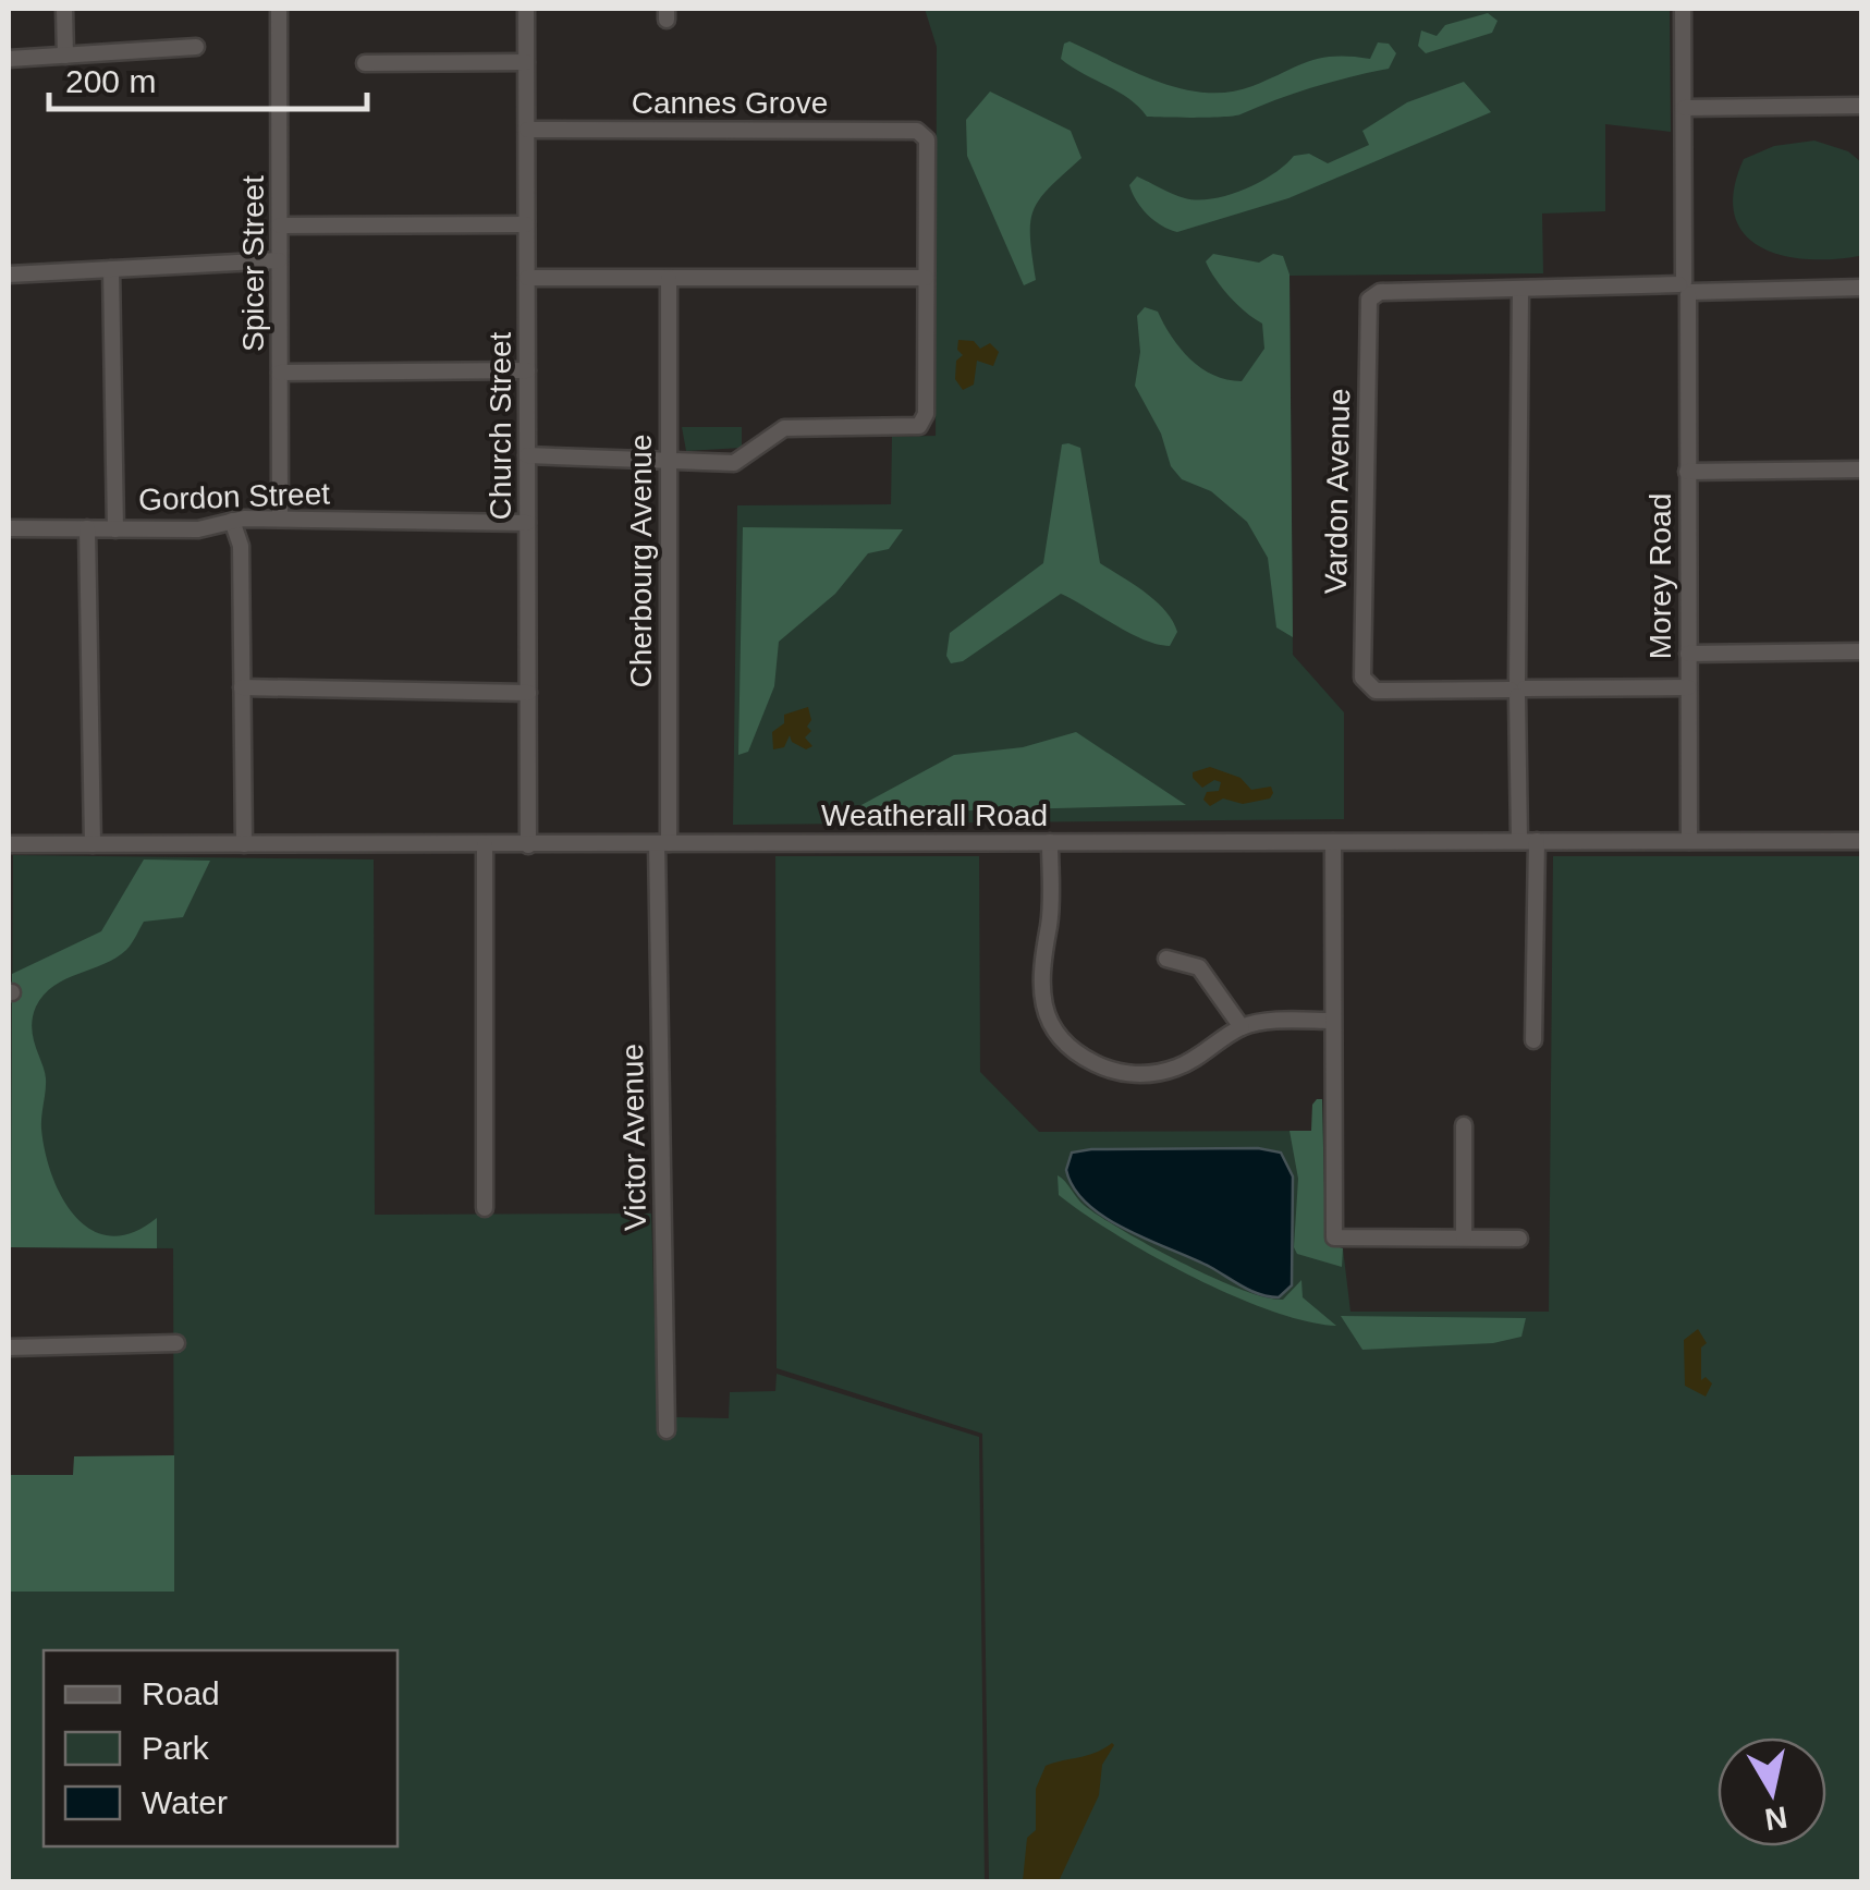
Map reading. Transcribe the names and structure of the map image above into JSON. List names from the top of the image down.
{
  "streets": {
    "street": [
      "Cannes Grove",
      "Spicer Street",
      "Church Street",
      "Vardon Avenue",
      "Gordon Street",
      "Cherbourg Avenue",
      "Morey Road",
      "Weatherall Road",
      "Victor Avenue"
    ]
  },
  "crossings": [
    ["Cannes Grove", "Church Street"],
    ["Spicer Street", "Gordon Street"],
    ["Church Street", "Gordon Street"],
    ["Church Street", "Weatherall Road"],
    ["Cherbourg Avenue", "Weatherall Road"],
    ["Cherbourg Avenue", "Victor Avenue"],
    ["Morey Road", "Weatherall Road"],
    ["Weatherall Road", "Victor Avenue"]
  ],
  "legend": ["Road", "Park", "Water"],
  "scale_bar": "200 m",
  "north": "bottom"
}
